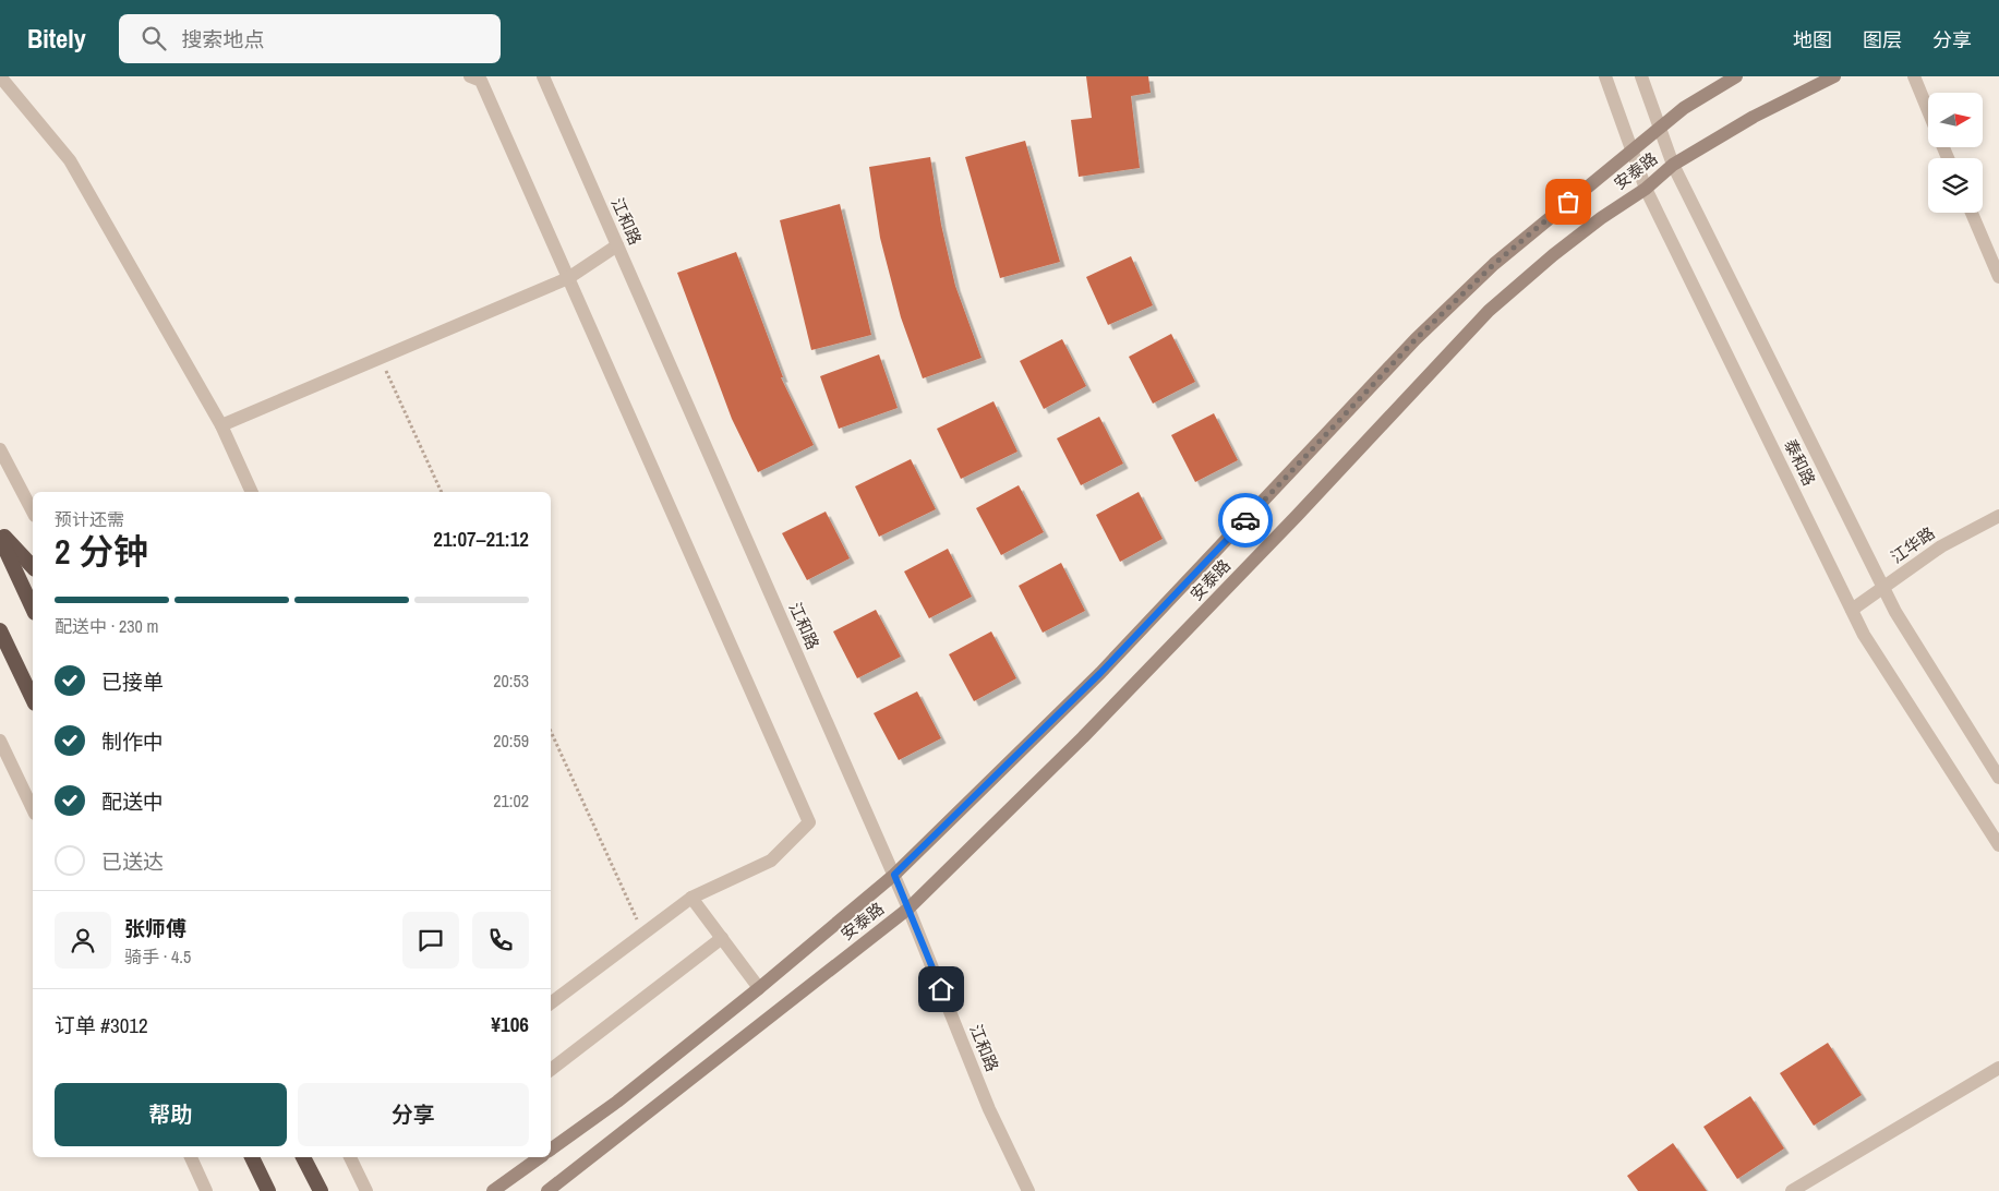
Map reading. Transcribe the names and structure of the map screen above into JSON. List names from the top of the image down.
{
  "streets": {
    "main road": ["安泰路"],
    "street": ["江和路", "泰和路", "江华路"]
  },
  "crossings": [
    ["安泰路", "江和路"],
    ["安泰路", "泰和路"],
    ["泰和路", "江华路"]
  ],
  "north": "right",
  "page": {
    "header": "Bitely",
    "search": "搜索地点",
    "nav": ["地图", "图层", "分享"],
    "heading": ["2 分钟", "预计还需", "21:07–21:12"],
    "panel": [
      "张师傅",
      "骑手 · 4.5",
      "订单 #3012",
      "¥106"
    ],
    "bar": "配送中 · 230 m",
    "list": [
      ["已接单", "20:53"],
      ["制作中", "20:59"],
      ["配送中", "21:02"],
      "已送达"
    ],
    "buttons": ["帮助", "分享"]
  }
}
